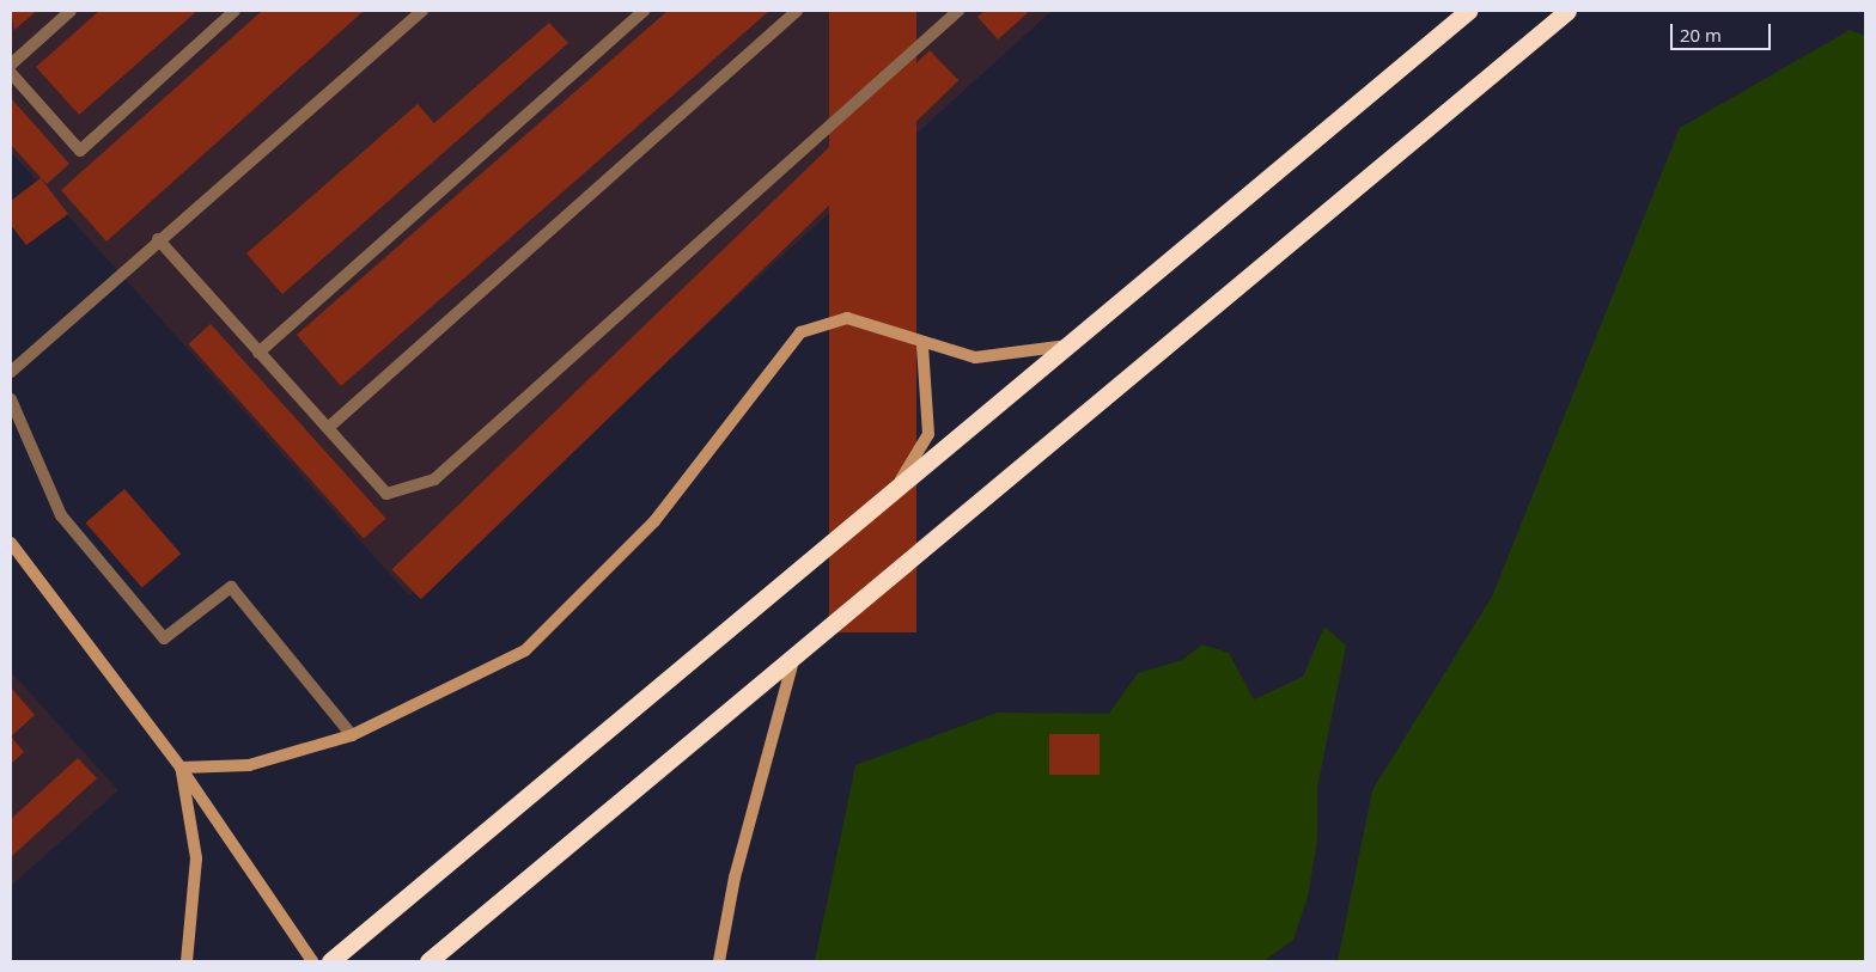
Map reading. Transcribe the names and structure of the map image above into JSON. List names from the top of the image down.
{
  "scale_bar": "20 m"
}
